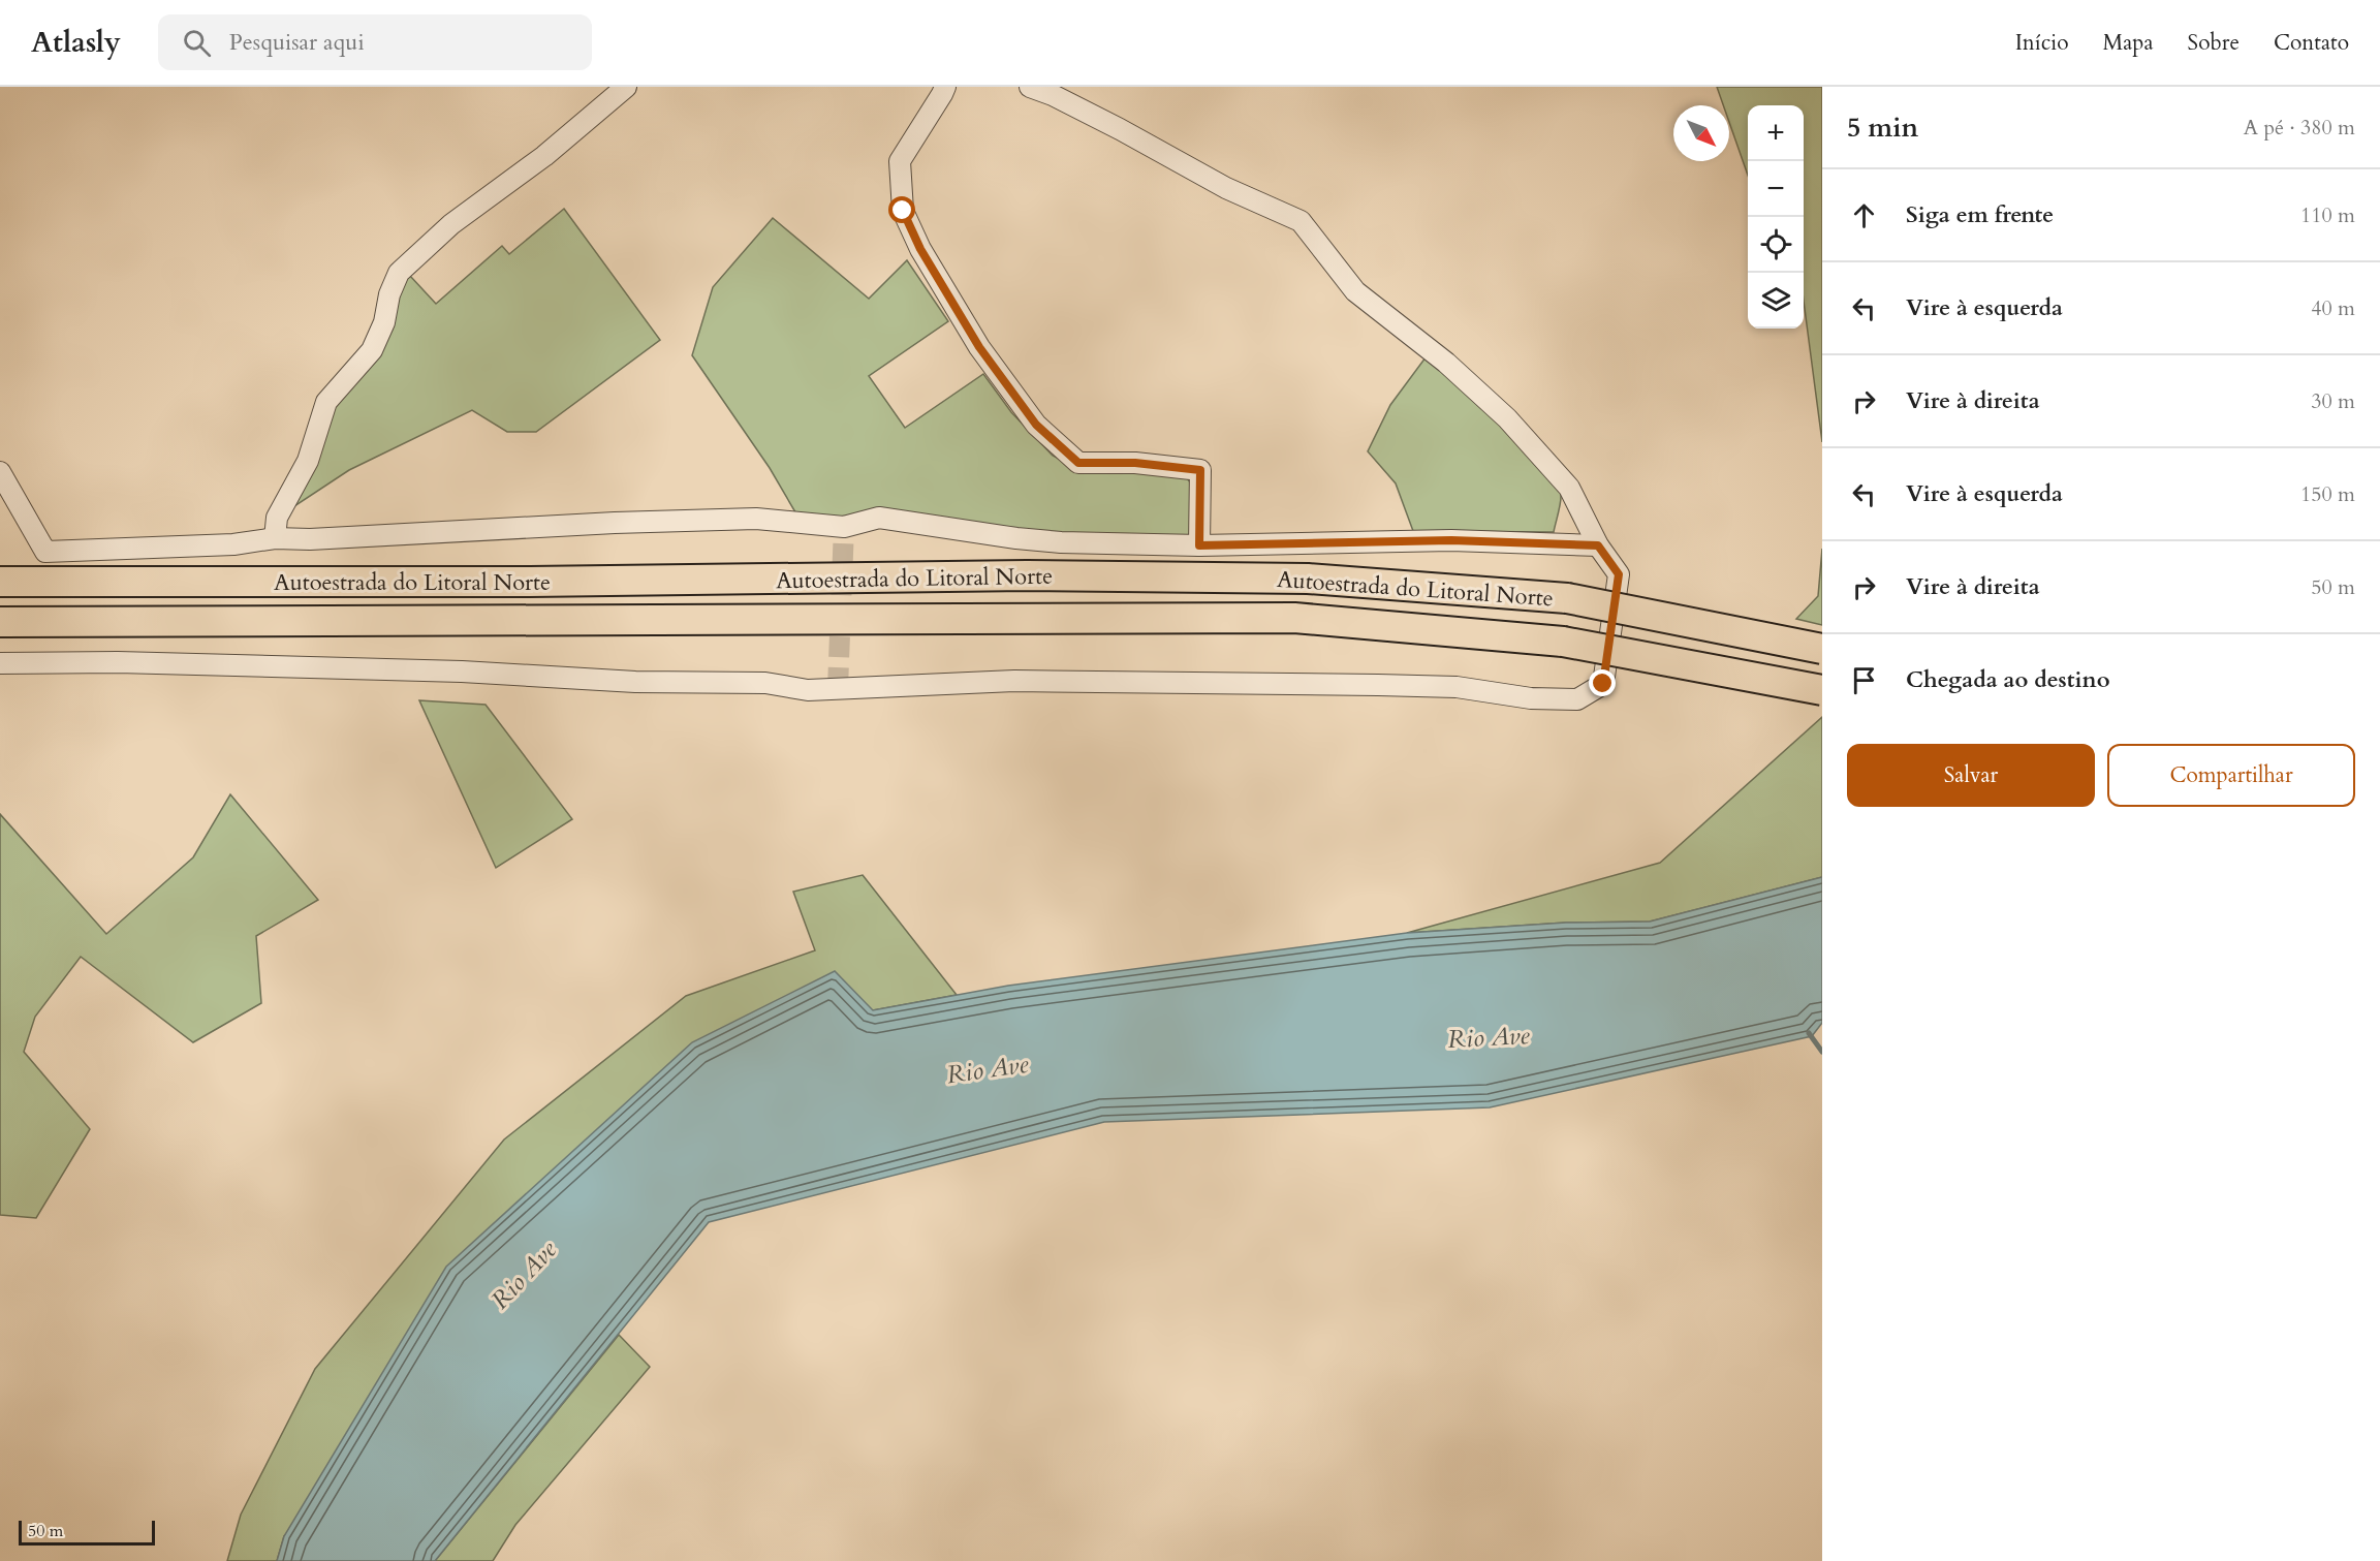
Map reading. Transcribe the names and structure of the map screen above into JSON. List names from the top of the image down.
{
  "streets": {
    "highway": ["Autoestrada do Litoral Norte"]
  },
  "water": ["Rio Ave"],
  "scale_bar": "50 m",
  "north": "bottom right",
  "page": {
    "header": "Atlasly",
    "search": "Pesquisar aqui",
    "nav": [
      "Início",
      "Mapa",
      "Sobre",
      "Contato"
    ],
    "heading": ["5 min", "A pé · 380 m"],
    "map_buttons": ["+", "−"],
    "list": [
      ["Siga em frente", "110 m"],
      ["Vire à esquerda", "40 m"],
      ["Vire à direita", "30 m"],
      ["Vire à esquerda", "150 m"],
      ["Vire à direita", "50 m"],
      "Chegada ao destino"
    ],
    "buttons": ["Salvar", "Compartilhar"],
    "scale": "50 m"
  }
}
